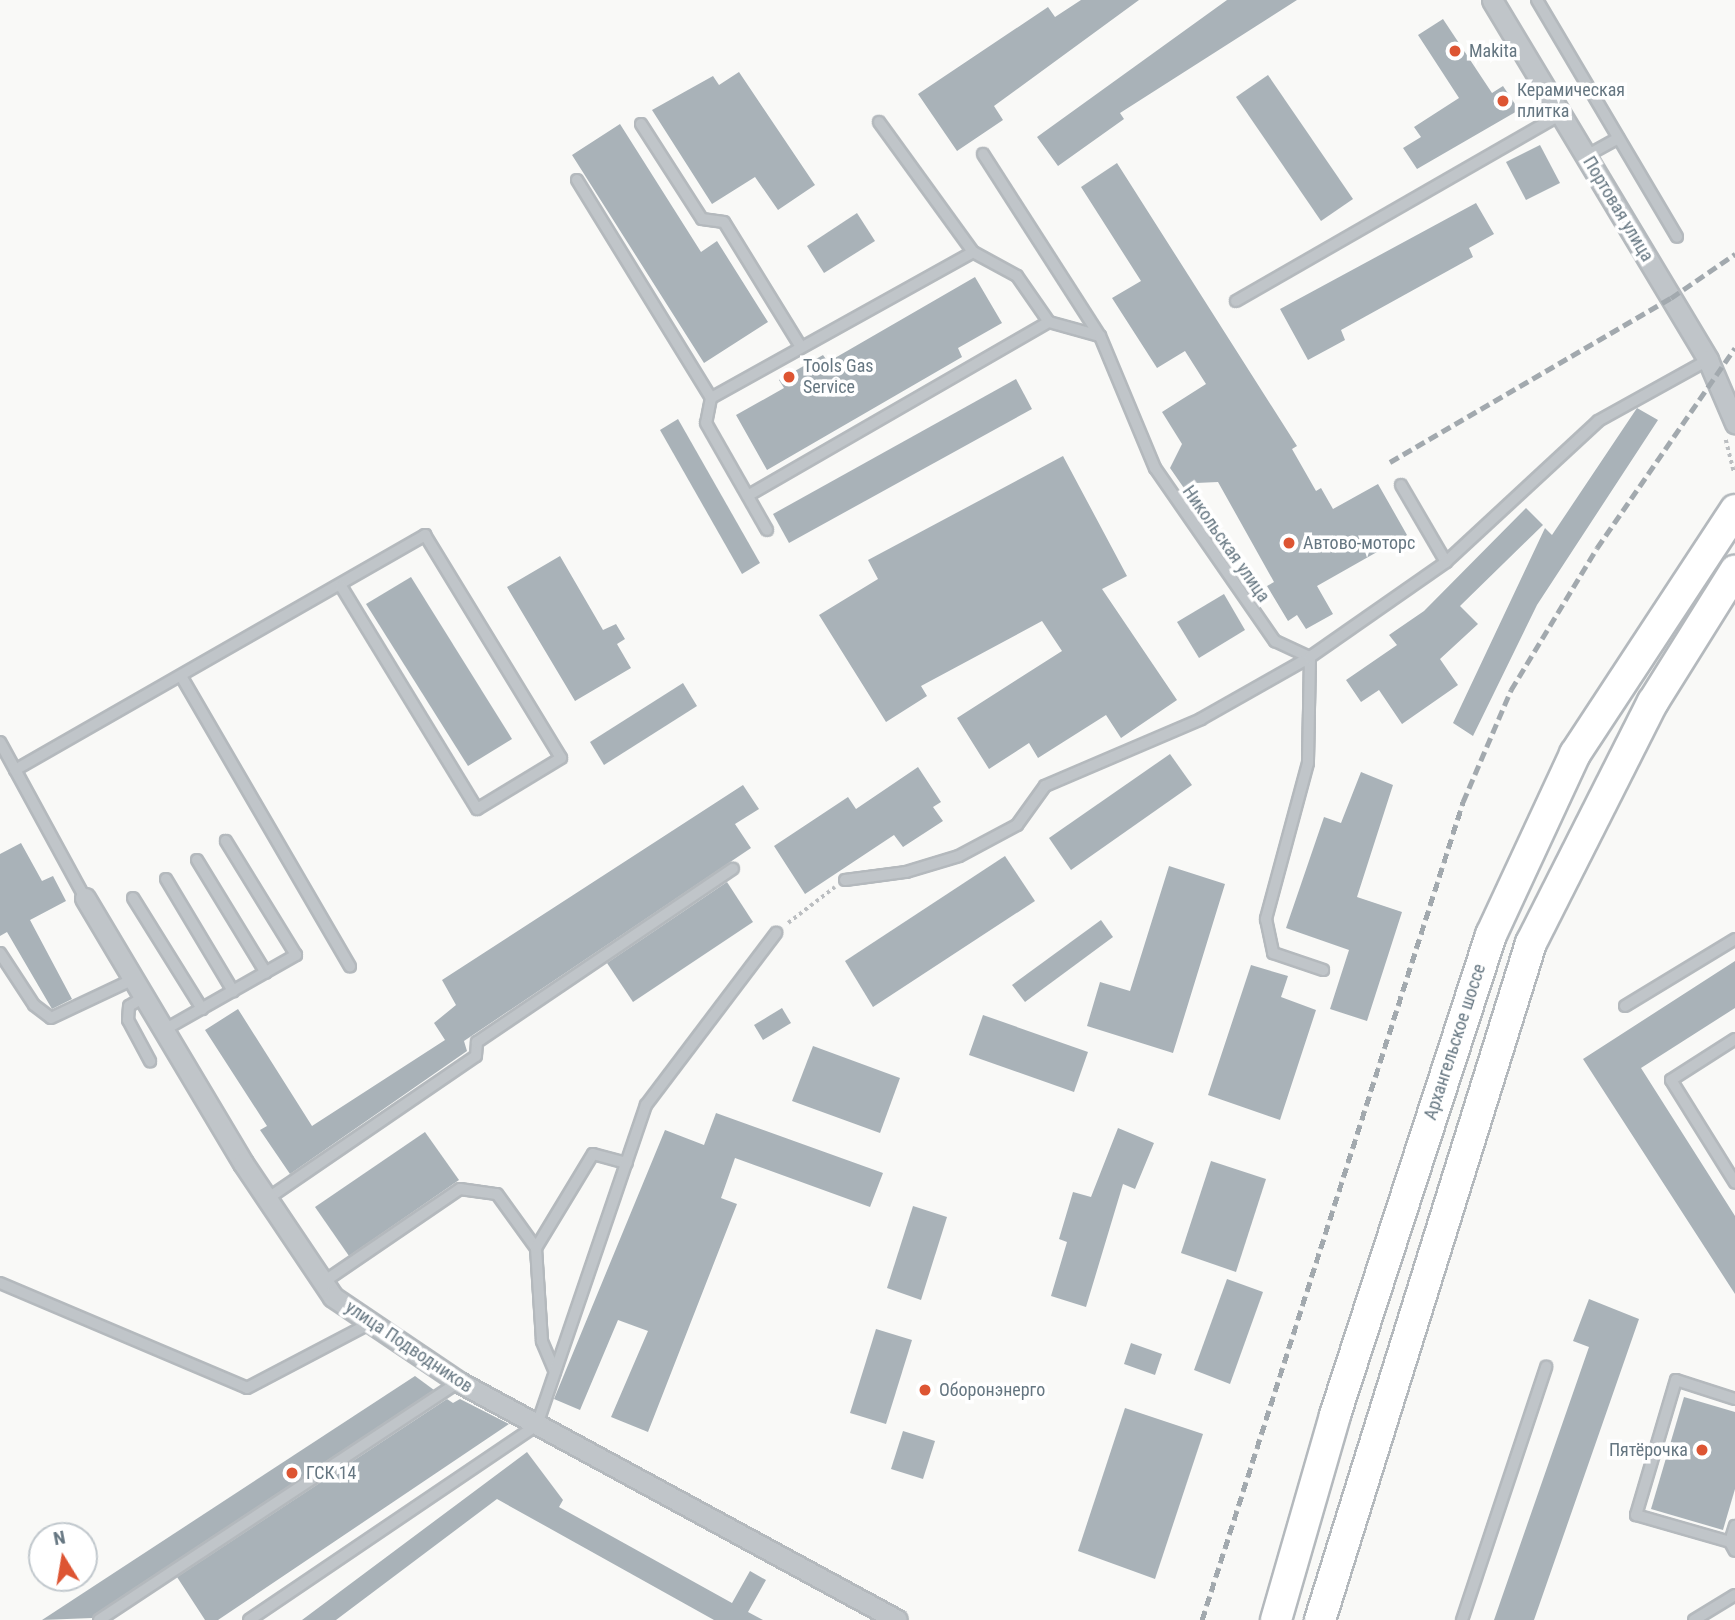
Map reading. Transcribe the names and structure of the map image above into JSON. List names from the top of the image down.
{
  "streets": {
    "main road": ["Архангельское шоссе"],
    "street": ["Портовая улица", "улица Подводников"],
    "lane": ["Никольская улица"]
  },
  "places": [
    "Makita",
    "Керамическая плитка",
    "Tools Gas Service",
    "Автово-моторс",
    "Оборонэнерго",
    "Пятёрочка",
    "ГСК 14"
  ],
  "north": "top"
}
